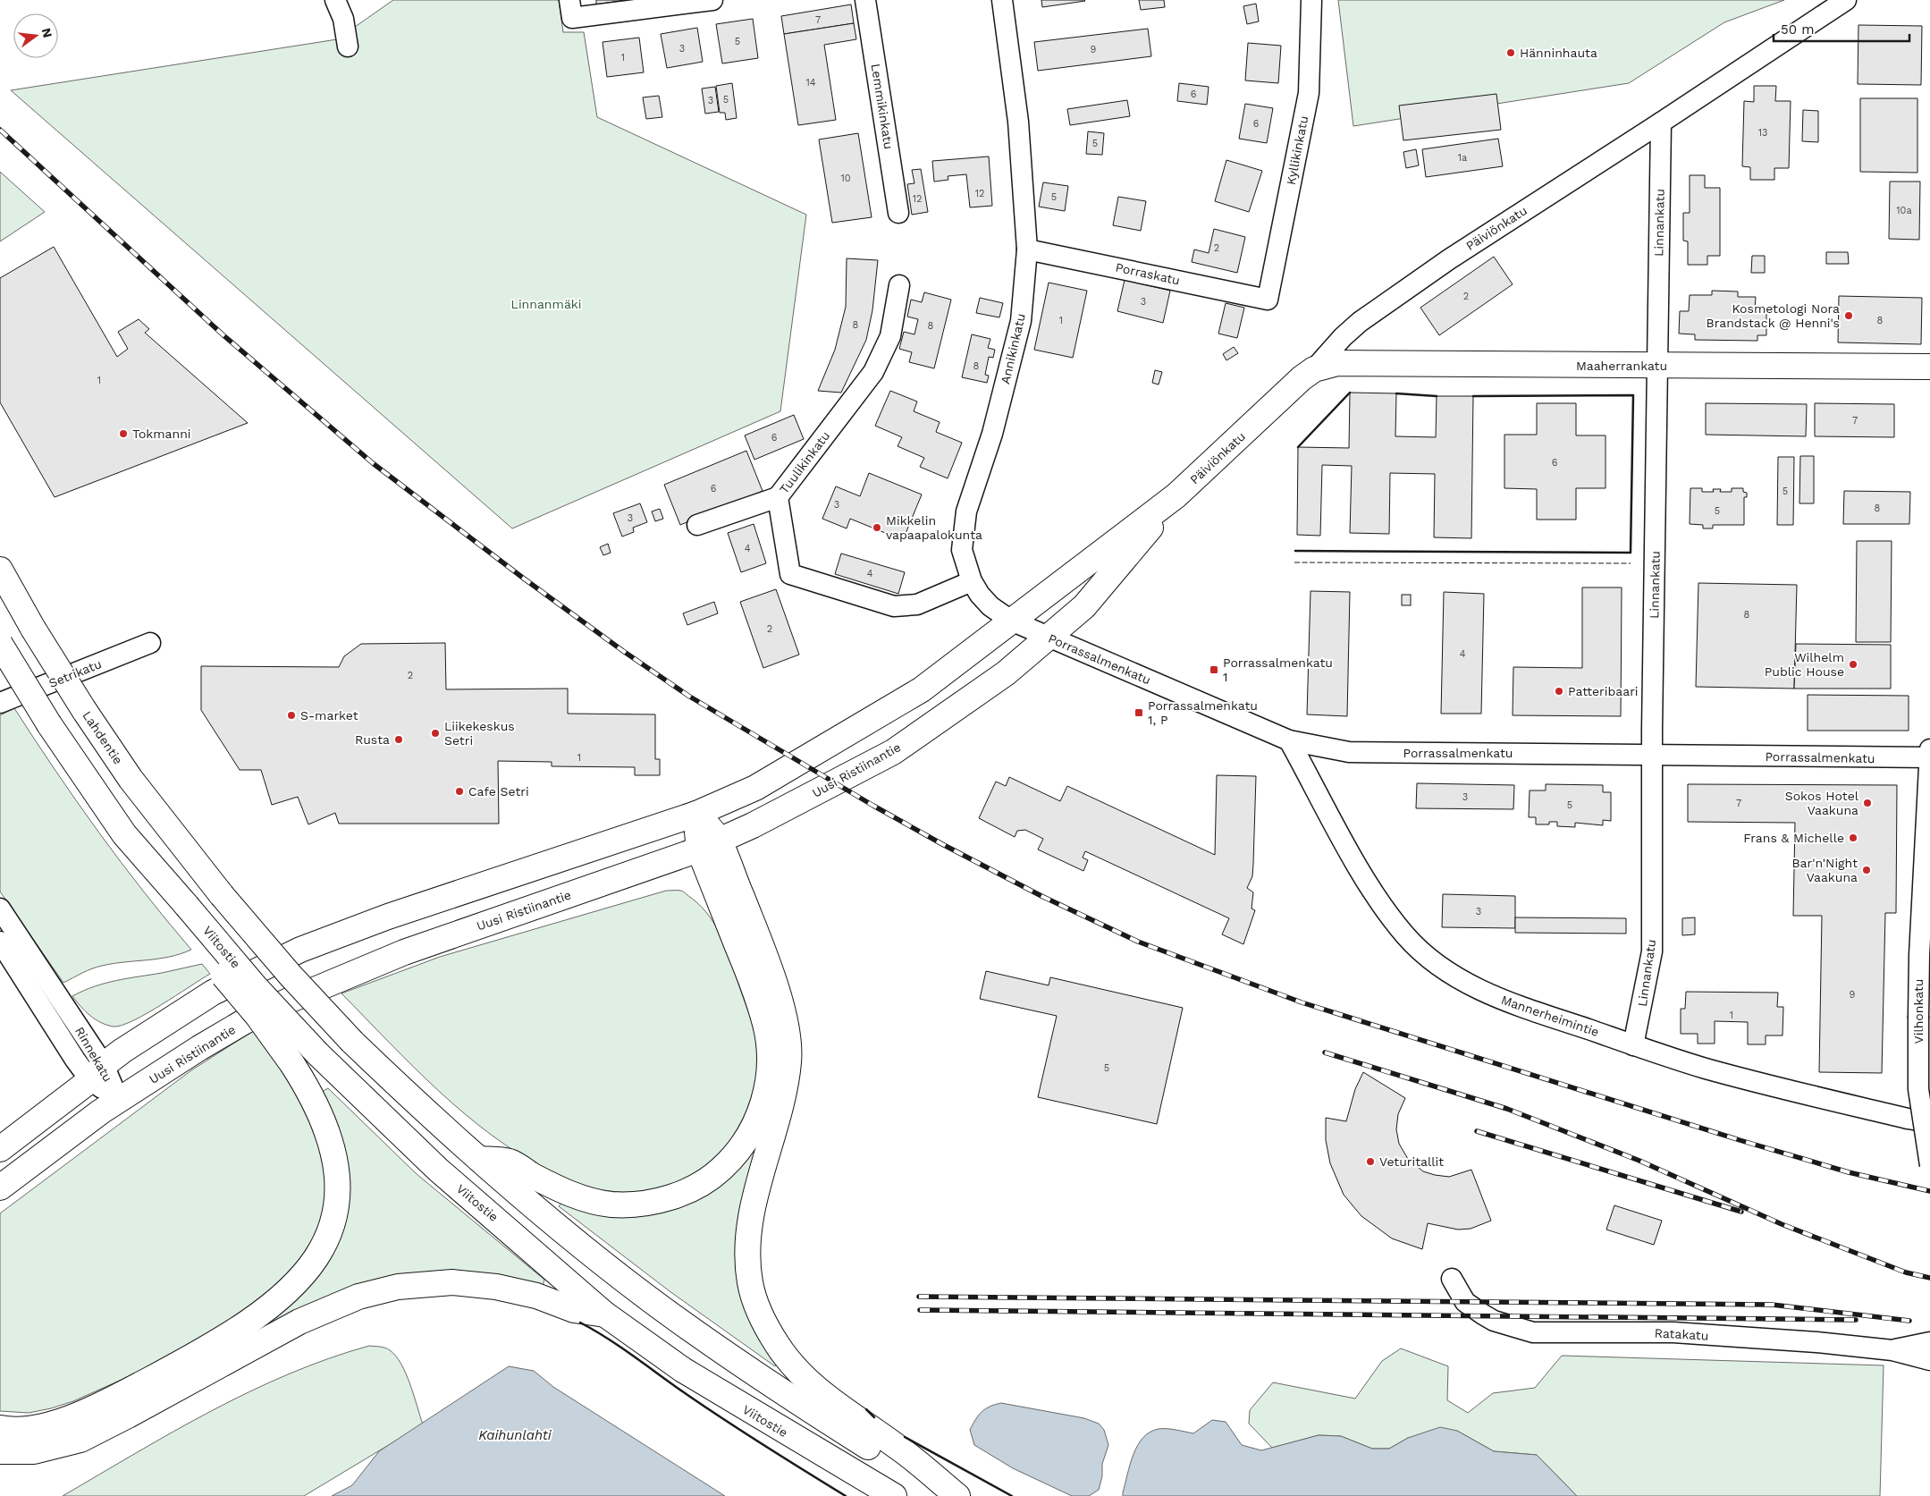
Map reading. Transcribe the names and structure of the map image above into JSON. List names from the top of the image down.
{
  "streets": {
    "main road": [
      "Päiviönkatu",
      "Maaherrankatu",
      "Lahdentie",
      "Uusi Ristiinantie",
      "Viitostie"
    ],
    "street": [
      "Lemmikinkatu",
      "Kyllikinkatu",
      "Linnankatu",
      "Porraskatu",
      "Annikinkatu",
      "Tuulikinkatu",
      "Porrassalmenkatu",
      "Setrikatu",
      "Vilhonkatu",
      "Mannerheimintie",
      "Rinnekatu",
      "Ratakatu"
    ]
  },
  "crossings": [
    ["Kyllikinkatu", "Porraskatu"],
    ["Linnankatu", "Päiviönkatu"],
    ["Linnankatu", "Maaherrankatu"],
    ["Linnankatu", "Porrassalmenkatu"],
    ["Linnankatu", "Mannerheimintie"],
    ["Päiviönkatu", "Annikinkatu"],
    ["Päiviönkatu", "Maaherrankatu"],
    ["Päiviönkatu", "Porrassalmenkatu"],
    ["Päiviönkatu", "Uusi Ristiinantie"],
    ["Porraskatu", "Annikinkatu"],
    ["Annikinkatu", "Tuulikinkatu"],
    ["Annikinkatu", "Porrassalmenkatu"],
    ["Porrassalmenkatu", "Uusi Ristiinantie"],
    ["Porrassalmenkatu", "Vilhonkatu"],
    ["Porrassalmenkatu", "Mannerheimintie"],
    ["Uusi Ristiinantie", "Rinnekatu"]
  ],
  "water": ["Kaihunlahti"],
  "parks": ["Linnanmäki"],
  "places": {
    "other": [
      "Hänninhauta",
      "Kosmetologi Nora Brandstack @ Henni's",
      "Tokmanni",
      "Mikkelin vapaapalokunta",
      "Wilhelm Public House",
      "Patteribaari",
      "S-market",
      "Liikekeskus Setri",
      "Rusta",
      "Cafe Setri",
      "Sokos Hotel Vaakuna",
      "Frans & Michelle",
      "Bar'n'Night Vaakuna",
      "Veturitallit"
    ],
    "transit": ["Porrassalmenkatu 1", "Porrassalmenkatu 1, P"]
  },
  "house_numbers": [
    "7",
    "5",
    "3",
    "9",
    "1",
    "14",
    "6",
    "5",
    "3",
    "6",
    "13",
    "5",
    "1a",
    "10",
    "12",
    "5",
    "12",
    "10a",
    "2",
    "2",
    "3",
    "1",
    "8",
    "8",
    "8",
    "8",
    "1",
    "7",
    "6",
    "6",
    "6",
    "5",
    "3",
    "8",
    "5",
    "3",
    "4",
    "4",
    "8",
    "2",
    "4",
    "2",
    "1",
    "3",
    "7",
    "5",
    "3",
    "9",
    "1",
    "5"
  ],
  "scale_bar": "50 m",
  "north": "right"
}
